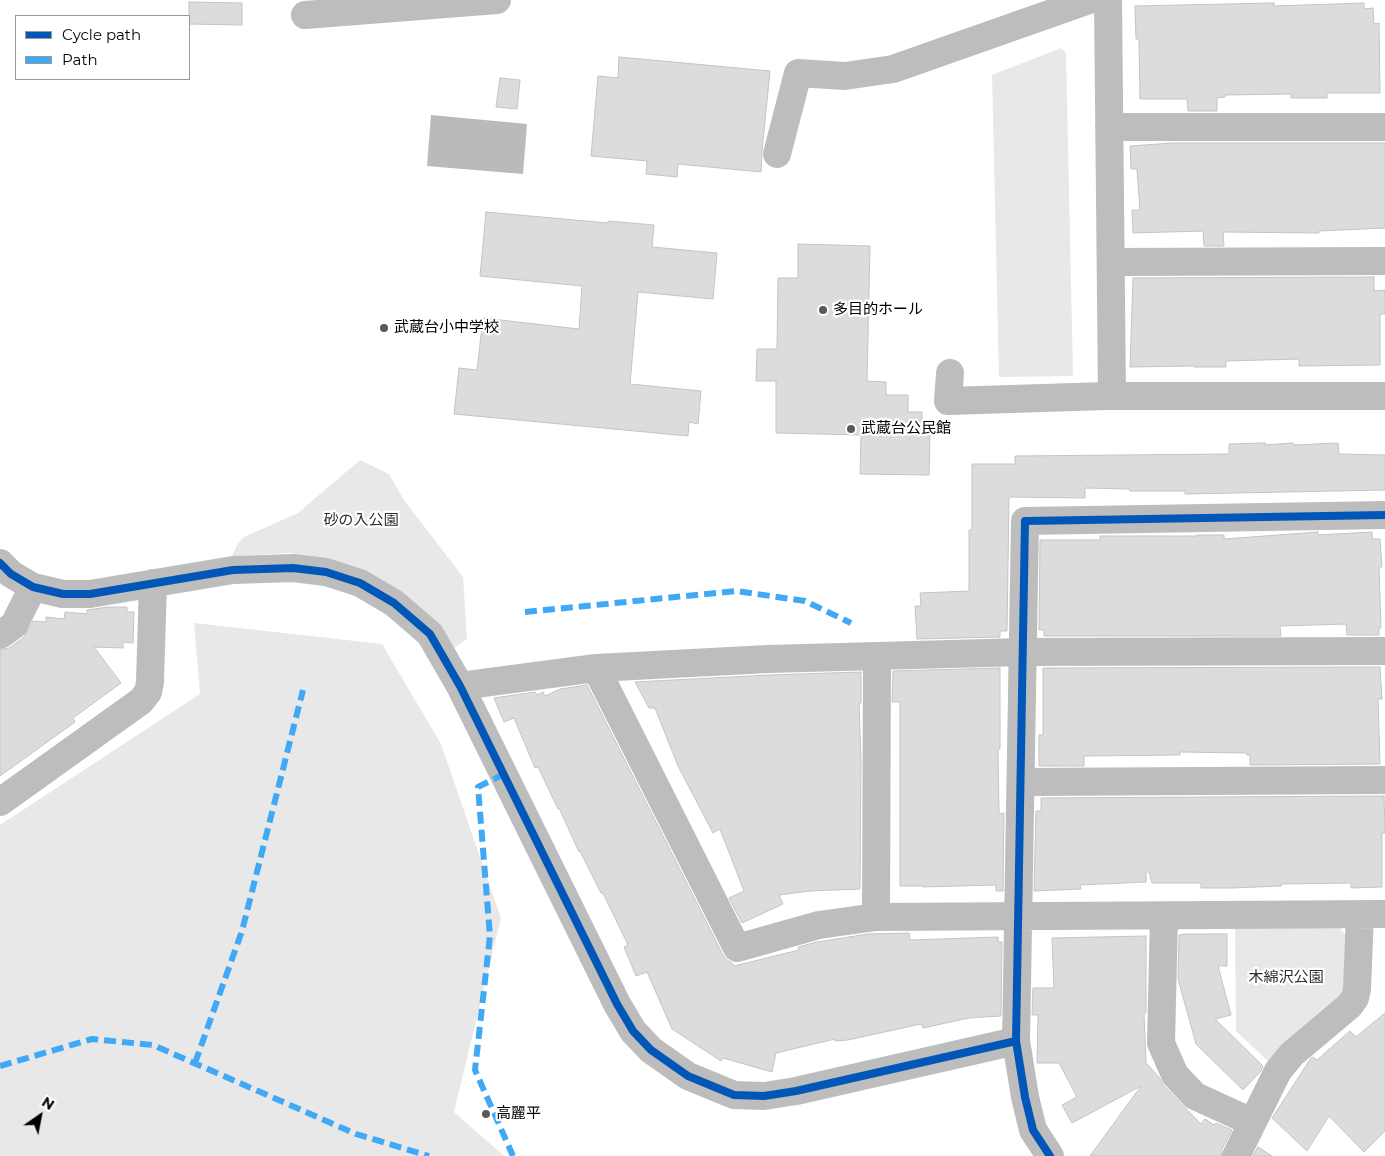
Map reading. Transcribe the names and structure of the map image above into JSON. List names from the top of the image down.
{
  "parks": ["砂の入公園", "木綿沢公園"],
  "places": [
    "多目的ホール",
    "武蔵台小中学校",
    "武蔵台公民館",
    "高麗平"
  ],
  "legend": ["Cycle path", "Path"],
  "north": "top right"
}
